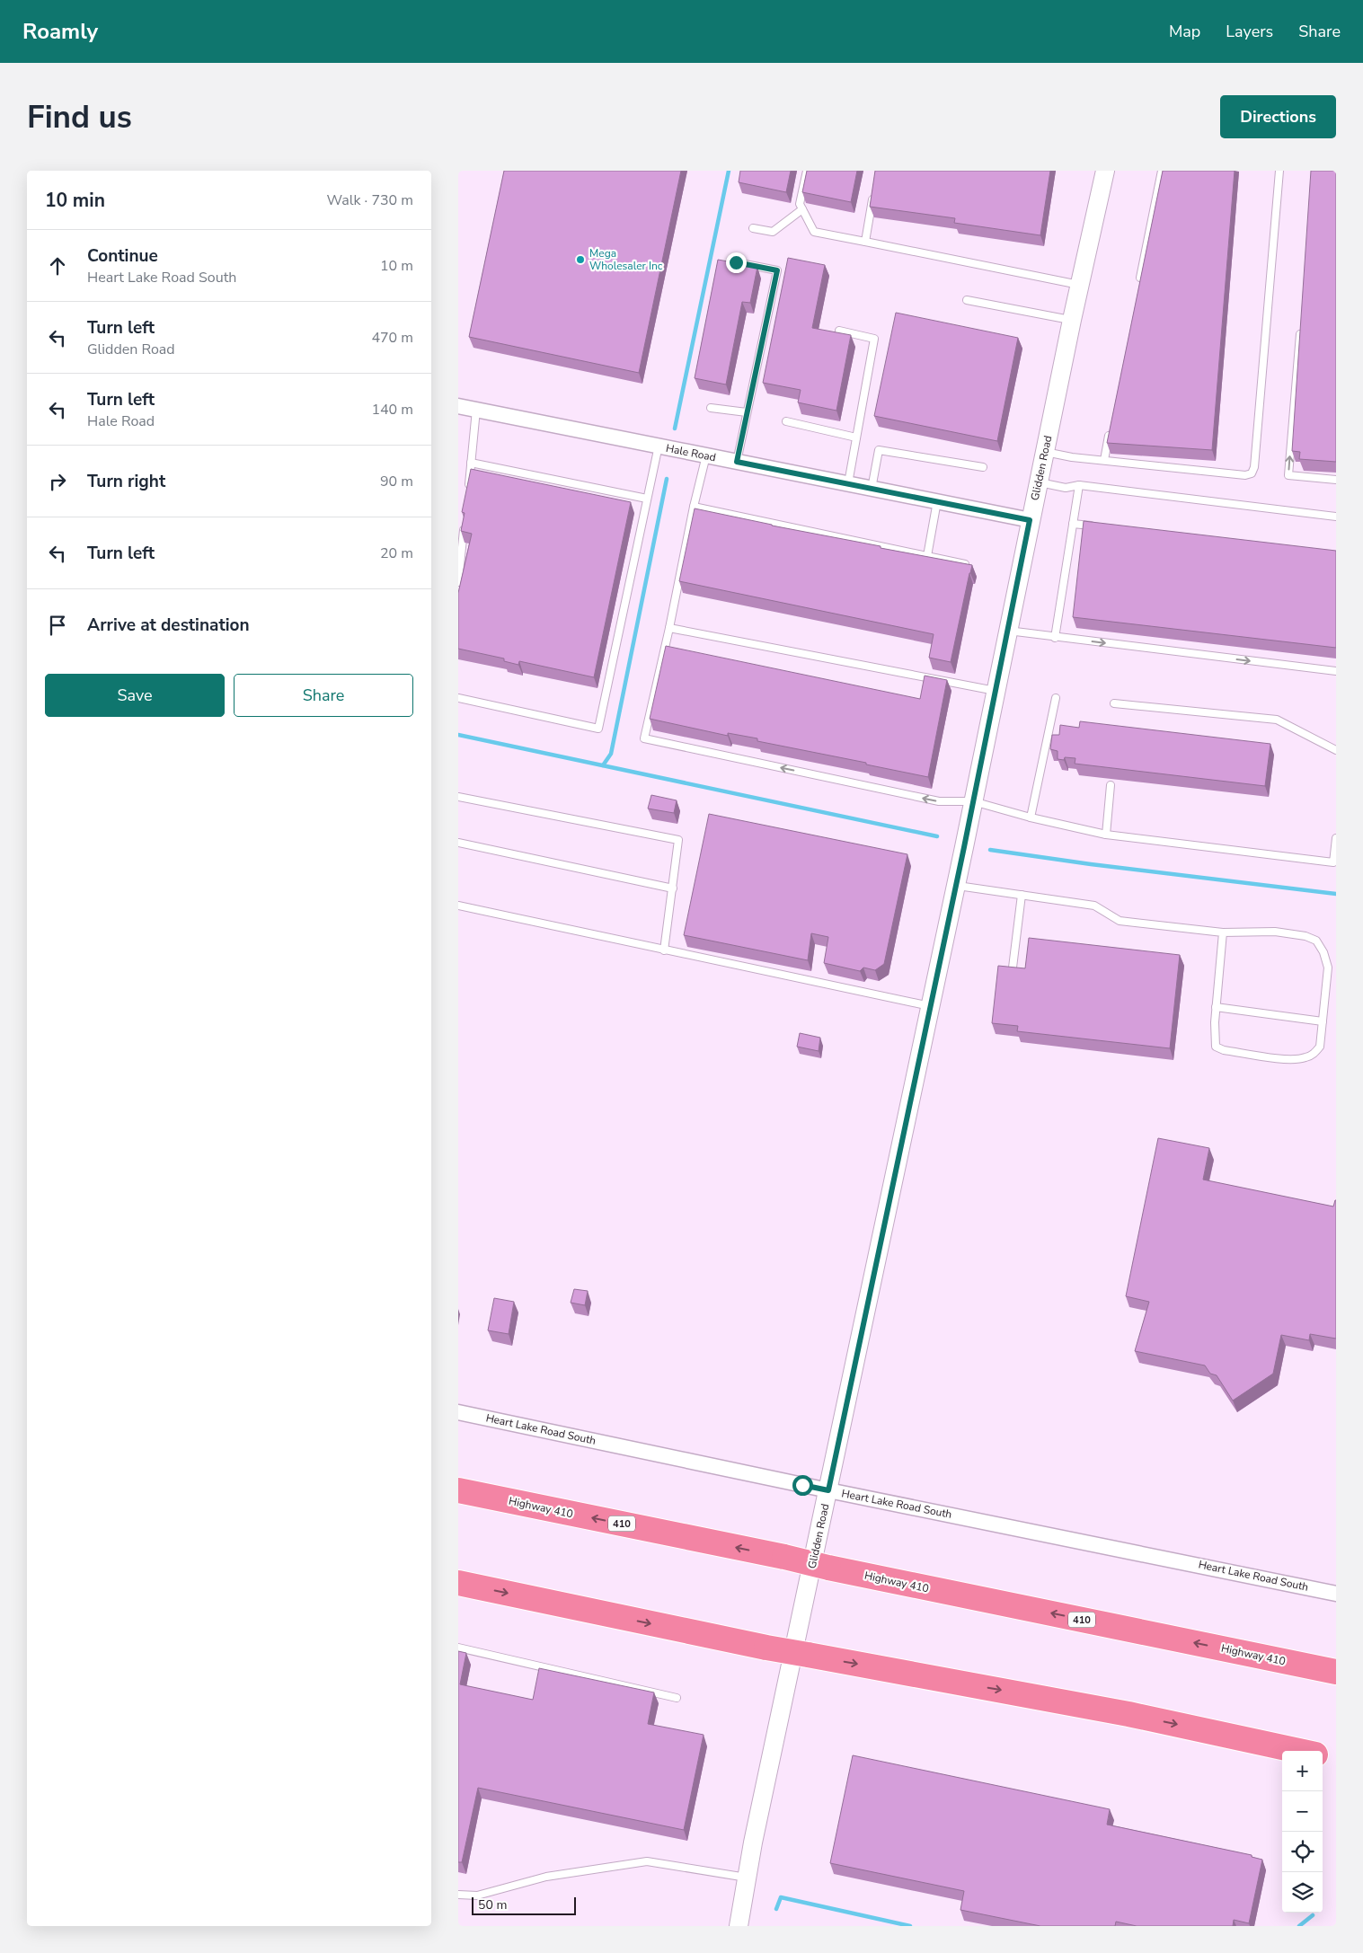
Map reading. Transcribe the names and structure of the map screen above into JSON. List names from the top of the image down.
{
  "streets": {
    "highway": ["Highway 410", "410"],
    "street": ["Hale Road", "Glidden Road", "Heart Lake Road South"]
  },
  "crossings": [
    ["Hale Road", "Glidden Road"],
    ["Glidden Road", "Heart Lake Road South"]
  ],
  "places": ["Mega Wholesaler Inc"],
  "scale_bar": "50 m",
  "page": {
    "header": "Roamly",
    "nav": ["Map", "Layers", "Share"],
    "buttons": [
      "Directions",
      ["Save", "Share"]
    ],
    "title": "Find us",
    "heading": ["10 min", "Walk · 730 m"],
    "list": [
      ["Continue", "Heart Lake Road South", "10 m"],
      ["Turn left", "Glidden Road", "470 m"],
      ["Turn left", "Hale Road", "140 m"],
      ["Turn right", "90 m"],
      ["Turn left", "20 m"],
      "Arrive at destination"
    ],
    "map_buttons": ["+", "−"],
    "scale": "50 m"
  }
}
